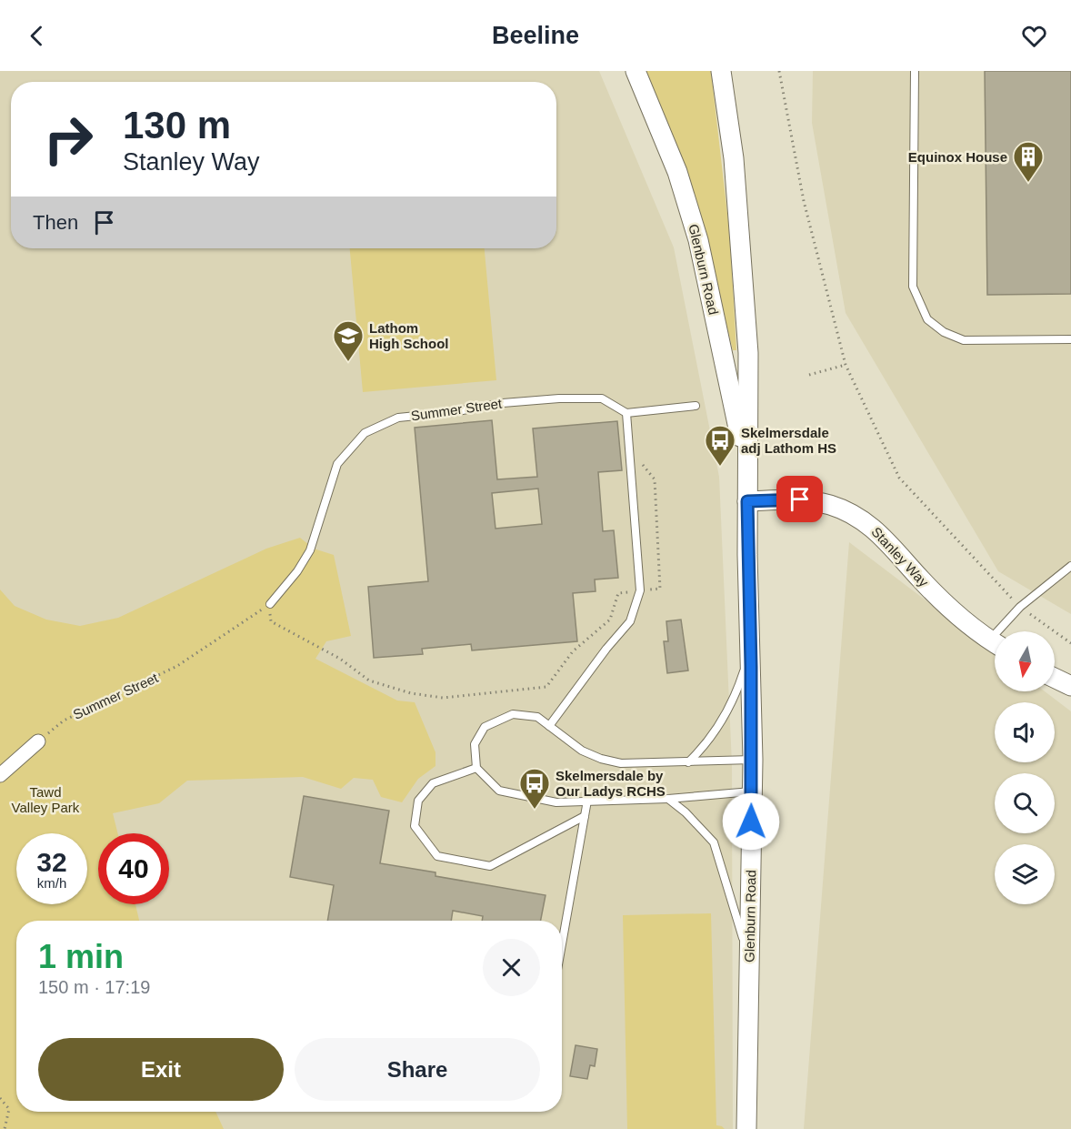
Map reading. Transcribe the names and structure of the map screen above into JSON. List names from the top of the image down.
{
  "streets": {
    "street": ["Glenburn Road", "Stanley Way"],
    "lane": ["Summer Street"]
  },
  "crossings": [
    ["Glenburn Road", "Stanley Way"]
  ],
  "parks": ["Tawd Valley Park"],
  "places": {
    "building": ["Equinox House"],
    "school or university": ["Lathom High School"],
    "bus stop": ["Skelmersdale adj Lathom HS", "Skelmersdale by Our Ladys RCHS"]
  },
  "north": "bottom",
  "page": {
    "header": "Beeline",
    "turn": ["130 m", "Stanley Way"],
    "then": "Then",
    "speed": "32 km/h",
    "limit": "40",
    "heading": ["1 min", "150 m · 17:19"],
    "buttons": ["Exit", "Share"]
  }
}
